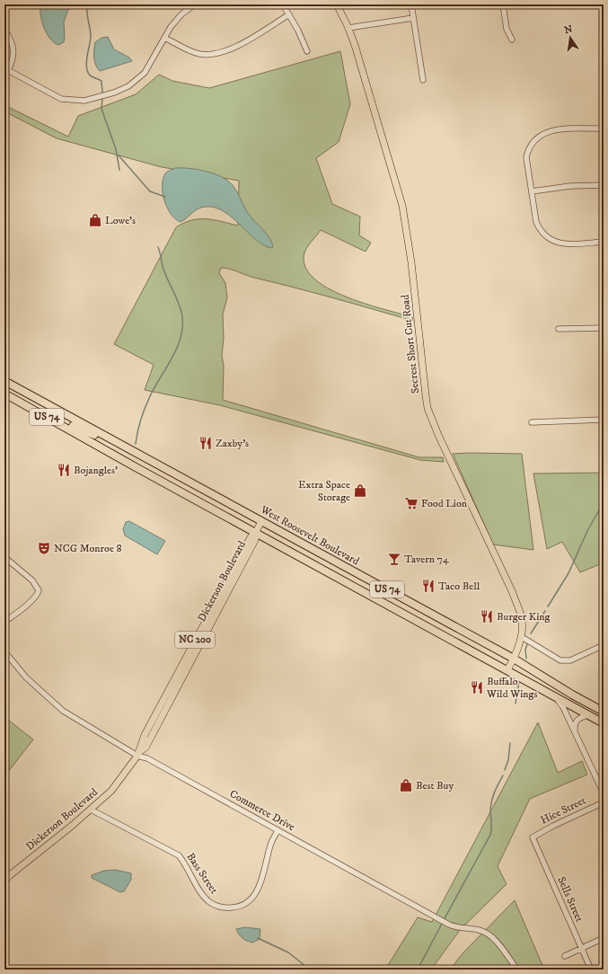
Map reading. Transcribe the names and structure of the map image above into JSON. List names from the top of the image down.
{
  "streets": {
    "highway": ["US 74", "West Roosevelt Boulevard"],
    "main road": ["Secrest Short Cut Road", "Dickerson Boulevard", "NC 200"],
    "street": [
      "Commerce Drive",
      "Hice Street",
      "Bass Street",
      "Sells Street"
    ]
  },
  "crossings": [
    ["Secrest Short Cut Road", "US 74"],
    ["Secrest Short Cut Road", "West Roosevelt Boulevard"],
    ["US 74", "Dickerson Boulevard"],
    ["West Roosevelt Boulevard", "Dickerson Boulevard"],
    ["Dickerson Boulevard", "NC 200"],
    ["Dickerson Boulevard", "Commerce Drive"],
    ["Dickerson Boulevard", "Bass Street"],
    ["Commerce Drive", "Bass Street"],
    ["Hice Street", "Sells Street"]
  ],
  "places": {
    "shop": ["Lowe's", "Extra Space Storage", "Best Buy"],
    "restaurant": [
      "Zaxby's",
      "Bojangles'",
      "Taco Bell",
      "Burger King",
      "Buffalo Wild Wings"
    ],
    "supermarket": ["Food Lion"],
    "theatre": ["NCG Monroe 8"],
    "bar": ["Tavern 74"]
  },
  "north": "top"
}
